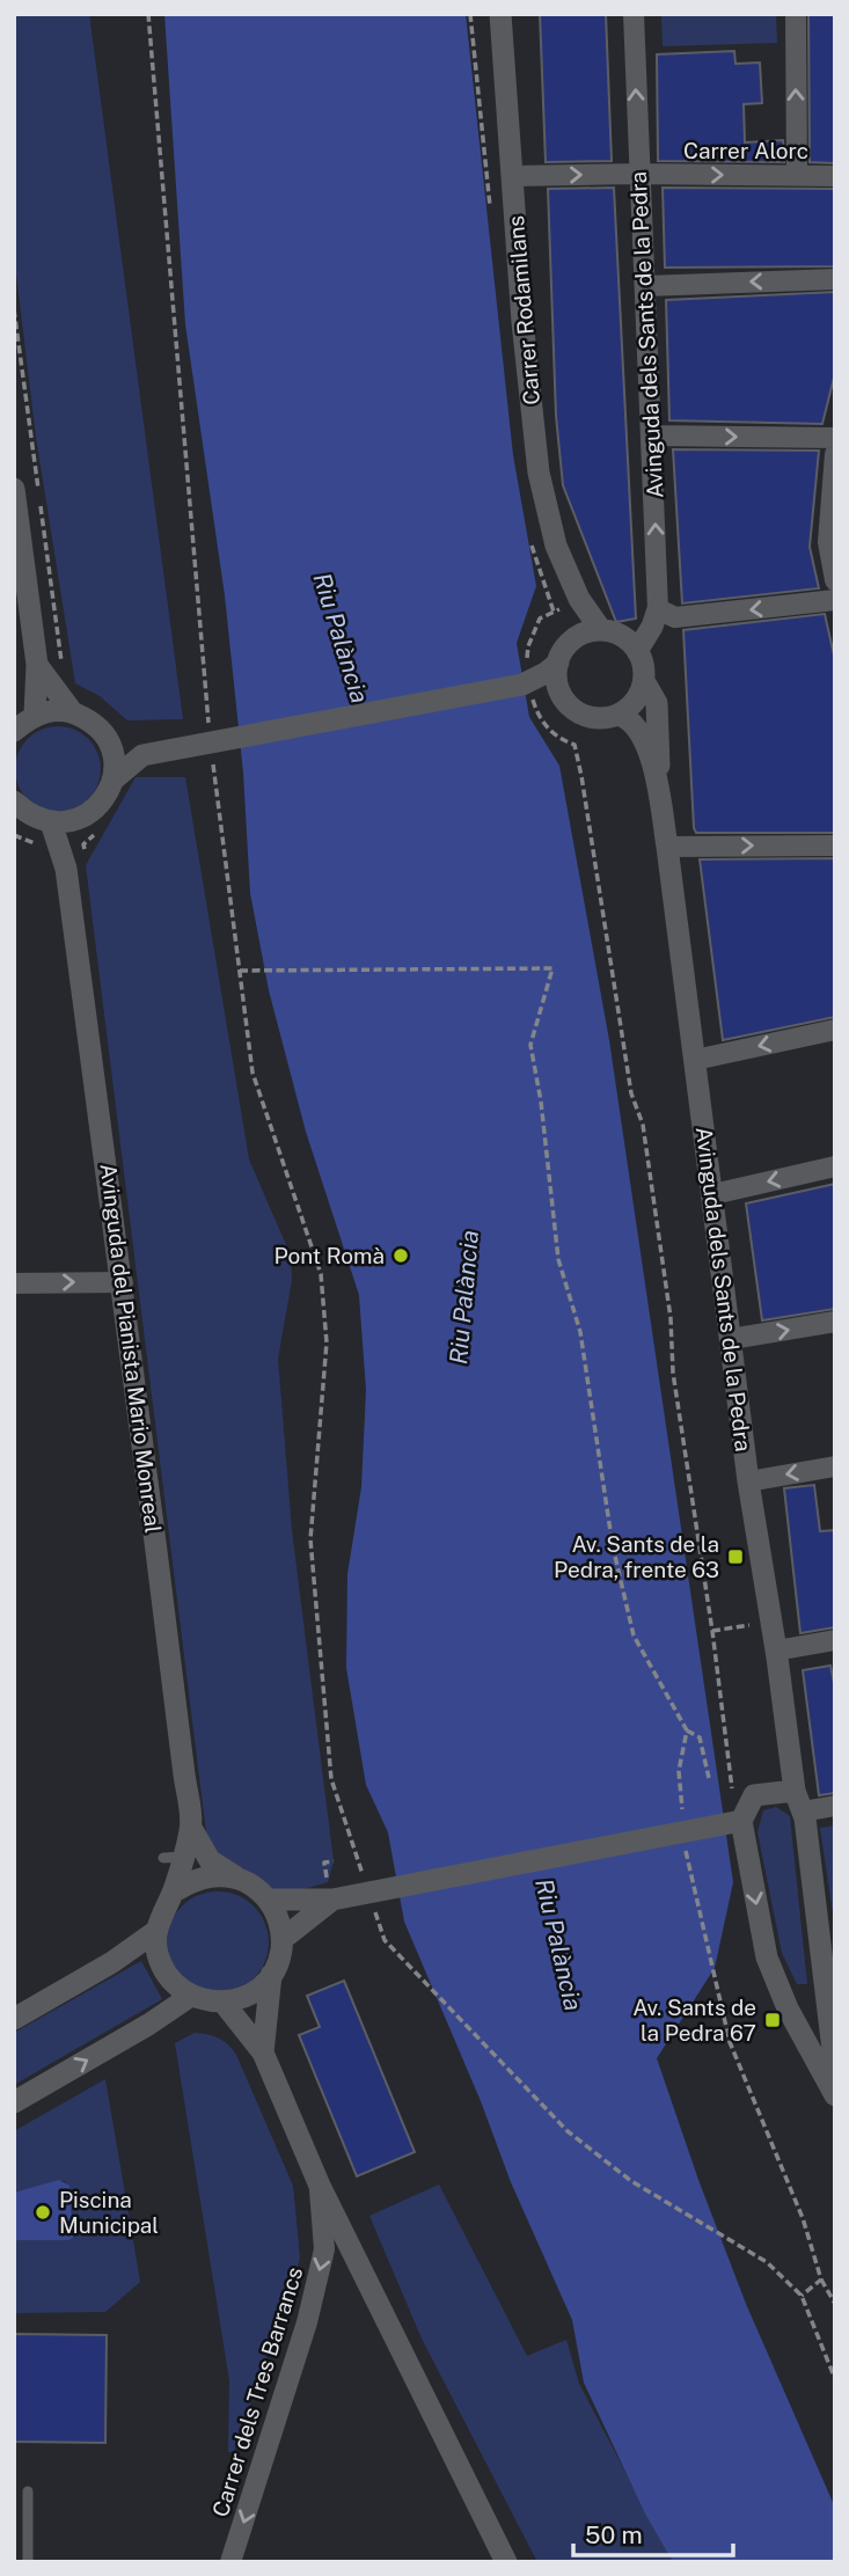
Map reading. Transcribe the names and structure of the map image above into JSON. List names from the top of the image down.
{
  "streets": {
    "street": [
      "Carrer Alorc",
      "Carrer Rodamilans",
      "Avinguda dels Sants de la Pedra",
      "Avinguda del Pianista Mario Monreal",
      "Carrer dels Tres Barrancs"
    ]
  },
  "crossings": [
    ["Carrer Alorc", "Carrer Rodamilans"],
    ["Carrer Alorc", "Avinguda dels Sants de la Pedra"],
    ["Carrer Rodamilans", "Avinguda dels Sants de la Pedra"]
  ],
  "one_way": ["Carrer dels Tres Barrancs"],
  "water": ["Riu Palància"],
  "places": {
    "other": ["Pont Romà", "Piscina Municipal"],
    "transit": ["Av. Sants de la Pedra, frente 63", "Av. Sants de la Pedra 67"]
  },
  "scale_bar": "50 m"
}
